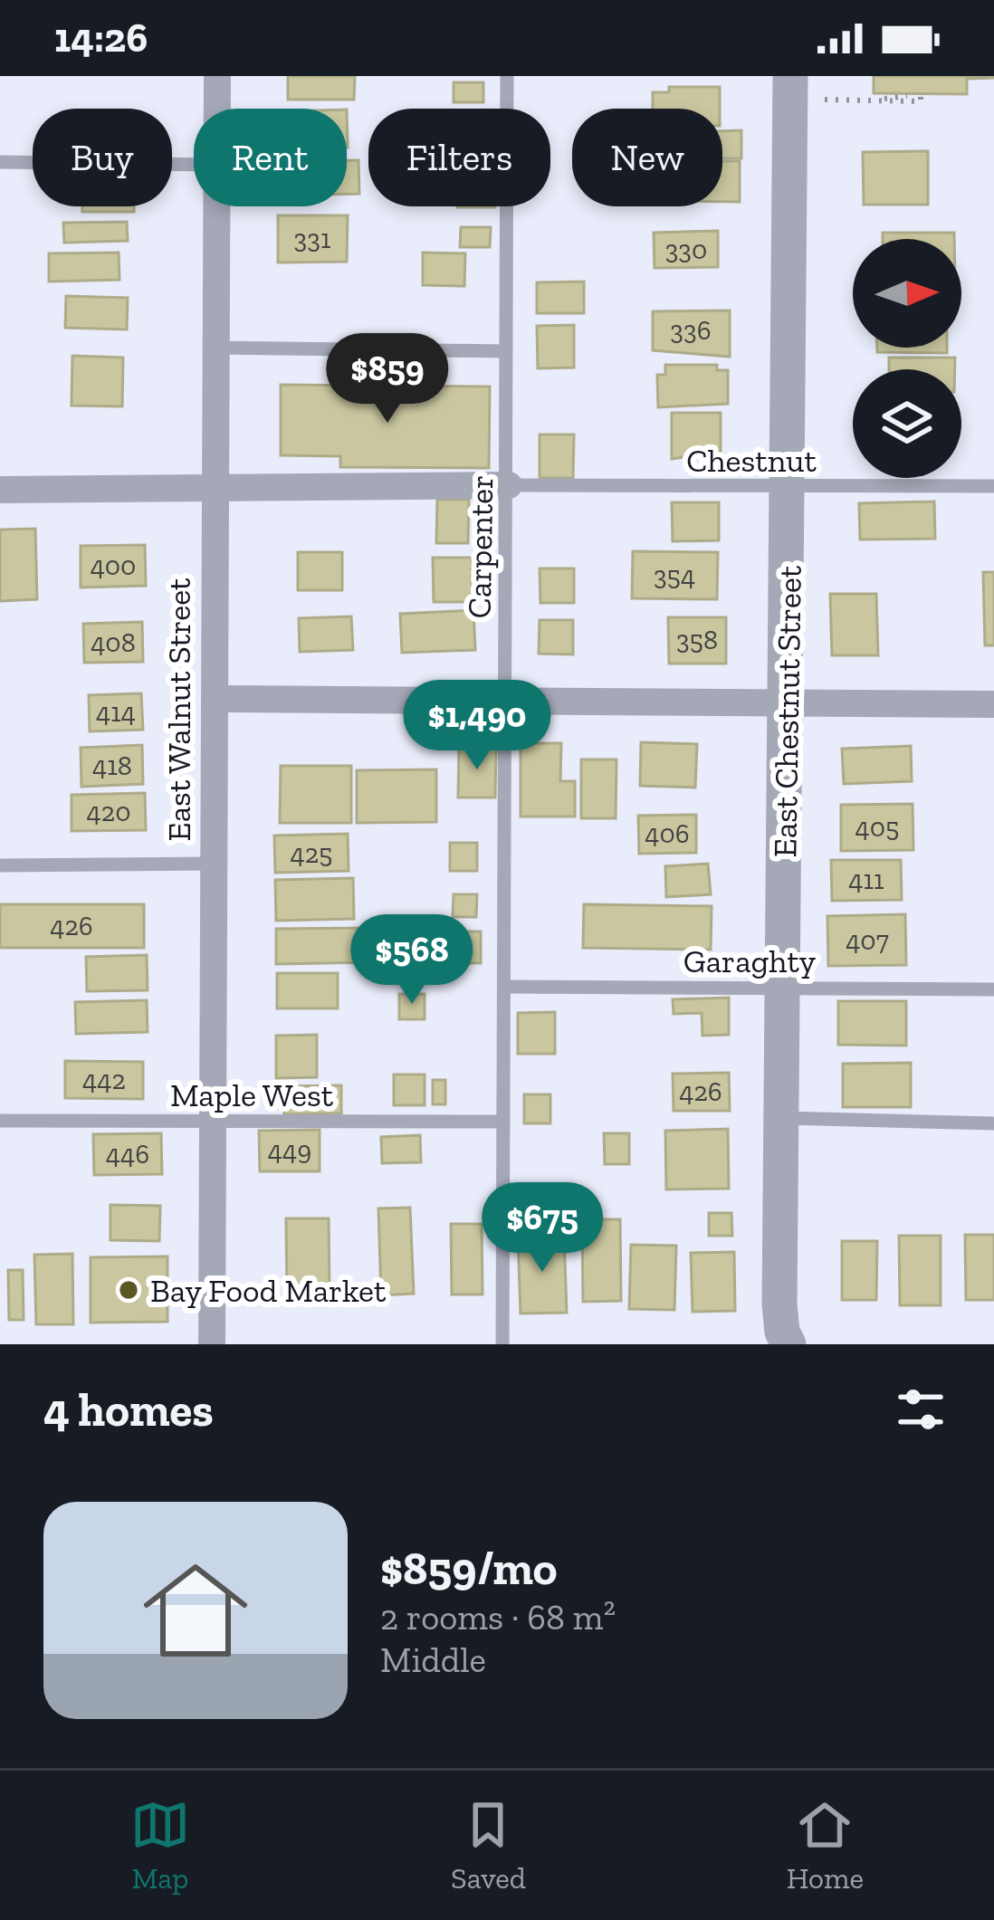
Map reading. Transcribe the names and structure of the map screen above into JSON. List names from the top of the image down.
{
  "streets": {
    "street": ["East Walnut Street", "East Chestnut Street"],
    "lane": [
      "Chestnut",
      "Carpenter",
      "Garaghty",
      "Maple West"
    ]
  },
  "crossings": [
    ["Chestnut", "Carpenter"],
    ["Chestnut", "East Chestnut Street"],
    ["Carpenter", "Garaghty"],
    ["Carpenter", "Maple West"],
    ["East Walnut Street", "Maple West"],
    ["East Chestnut Street", "Garaghty"]
  ],
  "places": ["Bay Food Market"],
  "house_numbers": [
    "331",
    "330",
    "336",
    "400",
    "354",
    "358",
    "408",
    "414",
    "418",
    "420",
    "405",
    "406",
    "425",
    "411",
    "426",
    "407",
    "442",
    "426",
    "449",
    "446"
  ],
  "north": "right",
  "page": {
    "status": "14:26",
    "chip": [
      "Buy",
      "Rent",
      "Filters",
      "New"
    ],
    "price": [
      "$859",
      "$1,490",
      "$568",
      "$675"
    ],
    "heading": "4 homes",
    "list": [
      {
        "name": "$859/mo",
        "note": "2 rooms · 68 m² · Middle"
      }
    ],
    "tabs": ["Map", "Saved", "Home"]
  }
}
